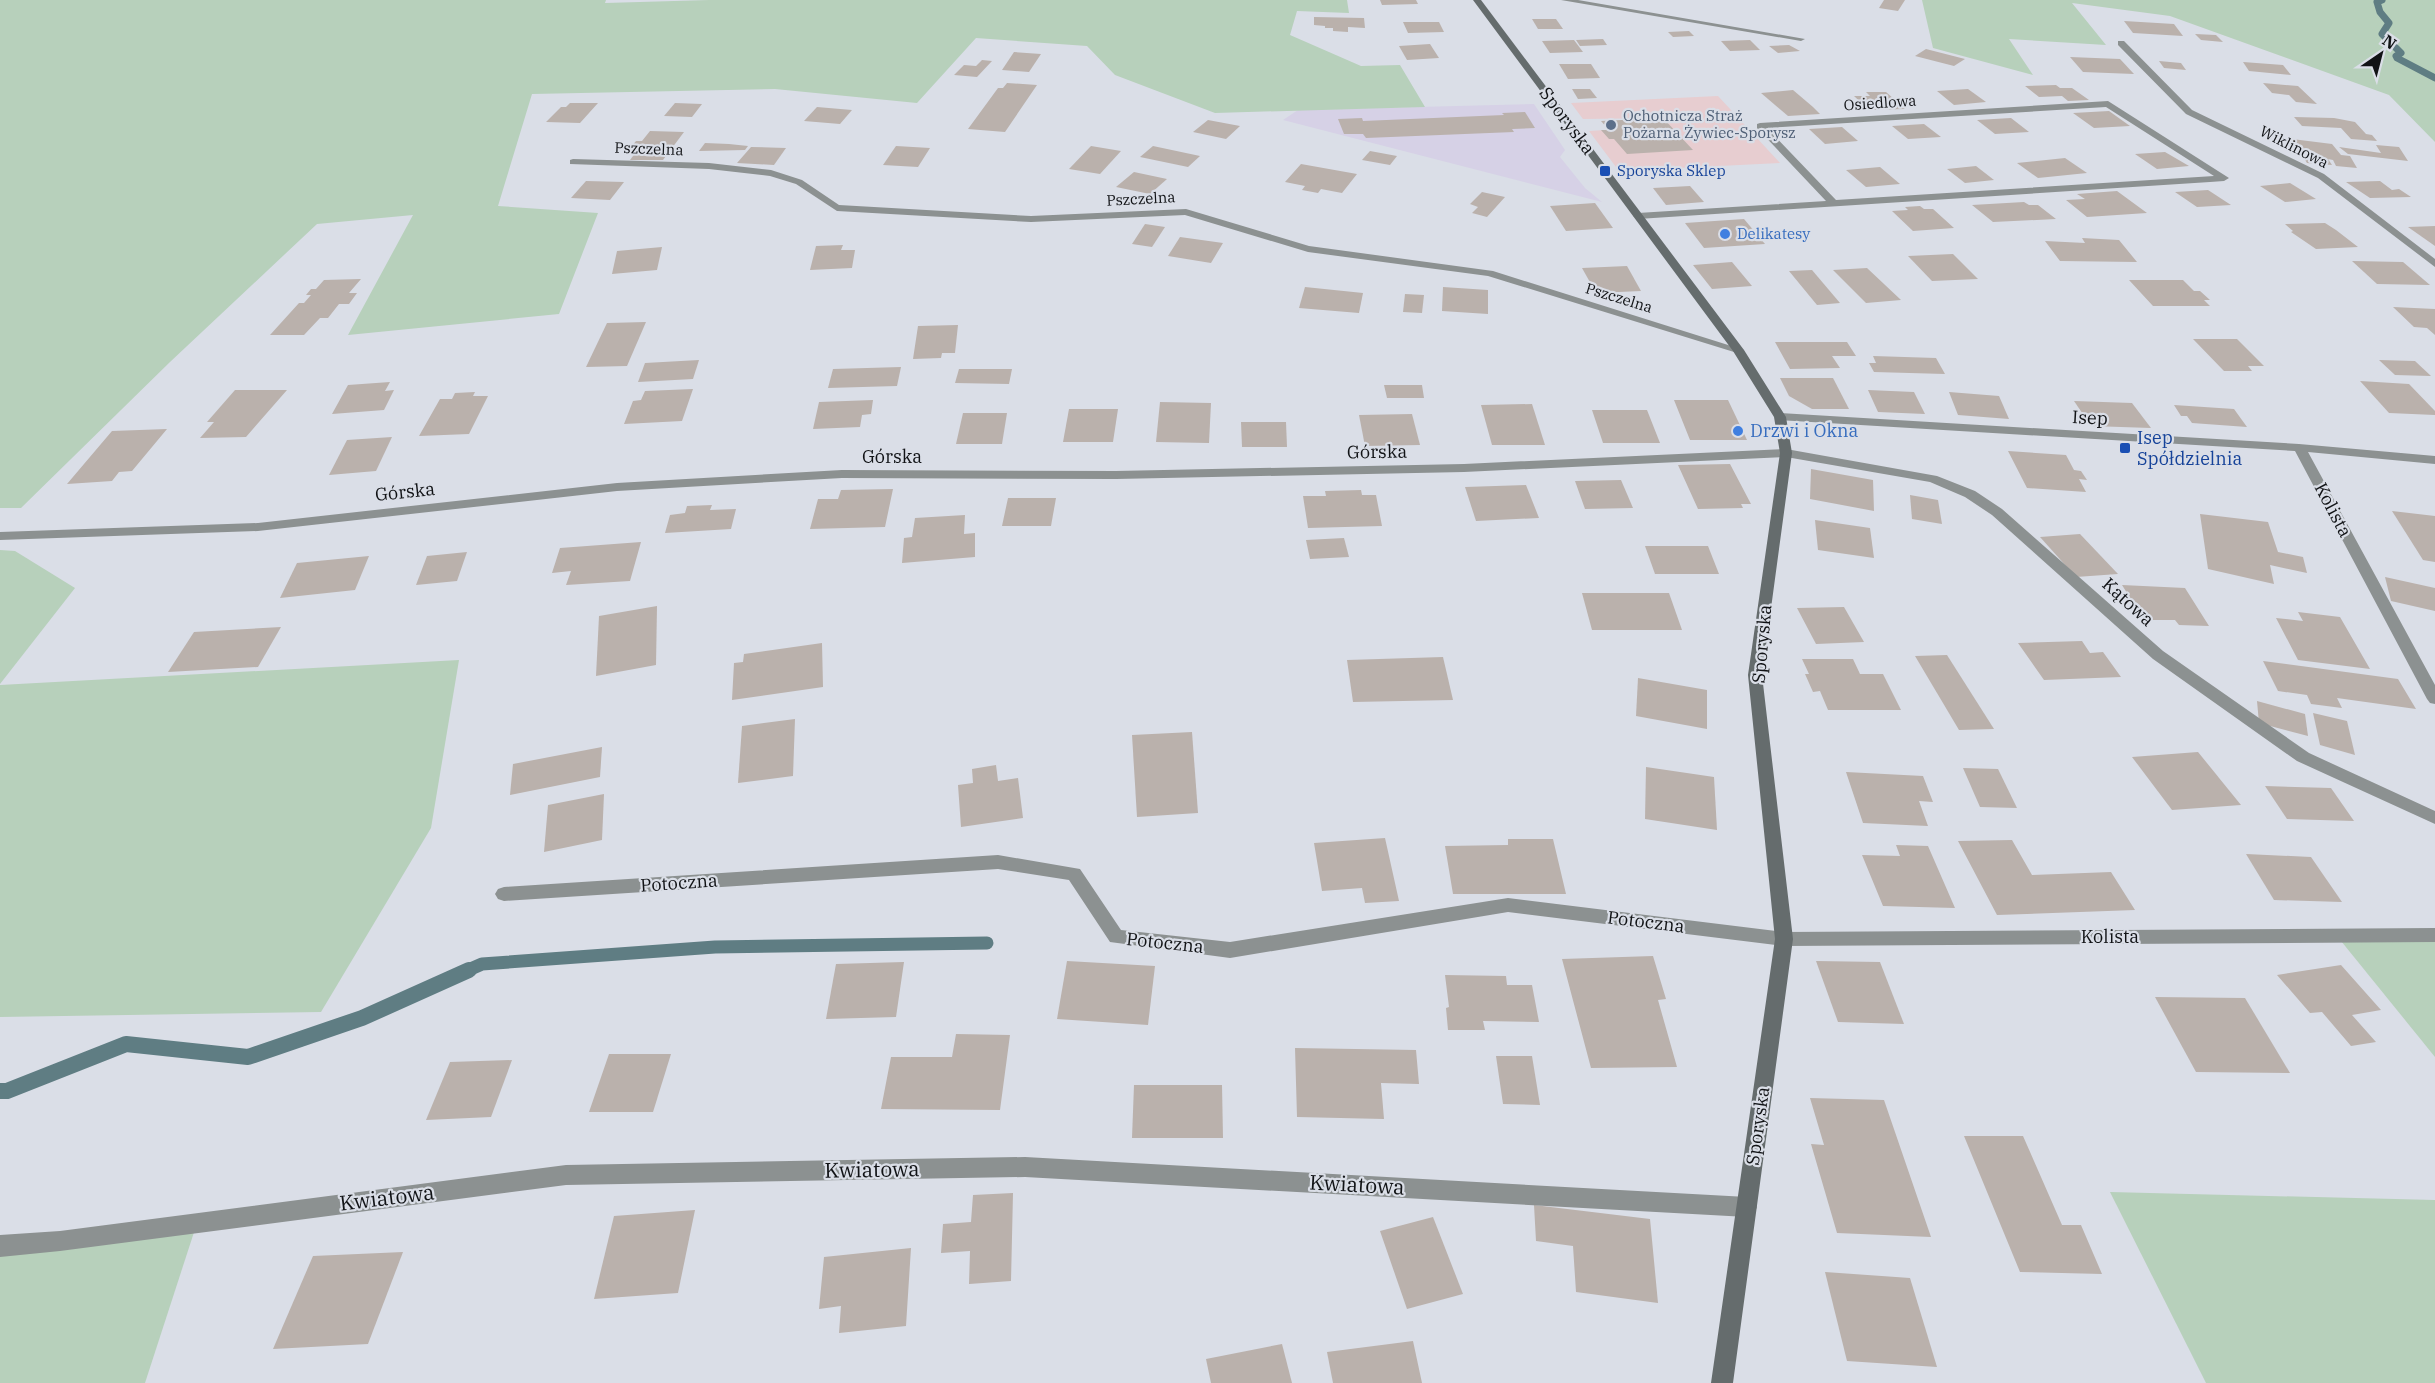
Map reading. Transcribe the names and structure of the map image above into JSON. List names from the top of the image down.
{
  "streets": {
    "street": [
      "Osiedlowa",
      "Sporyska",
      "Wiklinowa",
      "Pszczelna",
      "Isep",
      "Górska",
      "Kolista",
      "Kątowa",
      "Potoczna",
      "Kwiatowa"
    ]
  },
  "crossings": [
    ["Sporyska", "Pszczelna"],
    ["Sporyska", "Isep"],
    ["Sporyska", "Górska"],
    ["Sporyska", "Kolista"],
    ["Sporyska", "Kątowa"],
    ["Sporyska", "Potoczna"],
    ["Sporyska", "Kwiatowa"],
    ["Isep", "Kolista"],
    ["Górska", "Kątowa"],
    ["Kolista", "Potoczna"]
  ],
  "places": {
    "other": ["Ochotnicza Straż Pożarna Żywiec-Sporysz", "Delikatesy", "Drzwi i Okna"],
    "transit": ["Sporyska Sklep", "Isep Spółdzielnia"]
  },
  "north": "top right"
}
